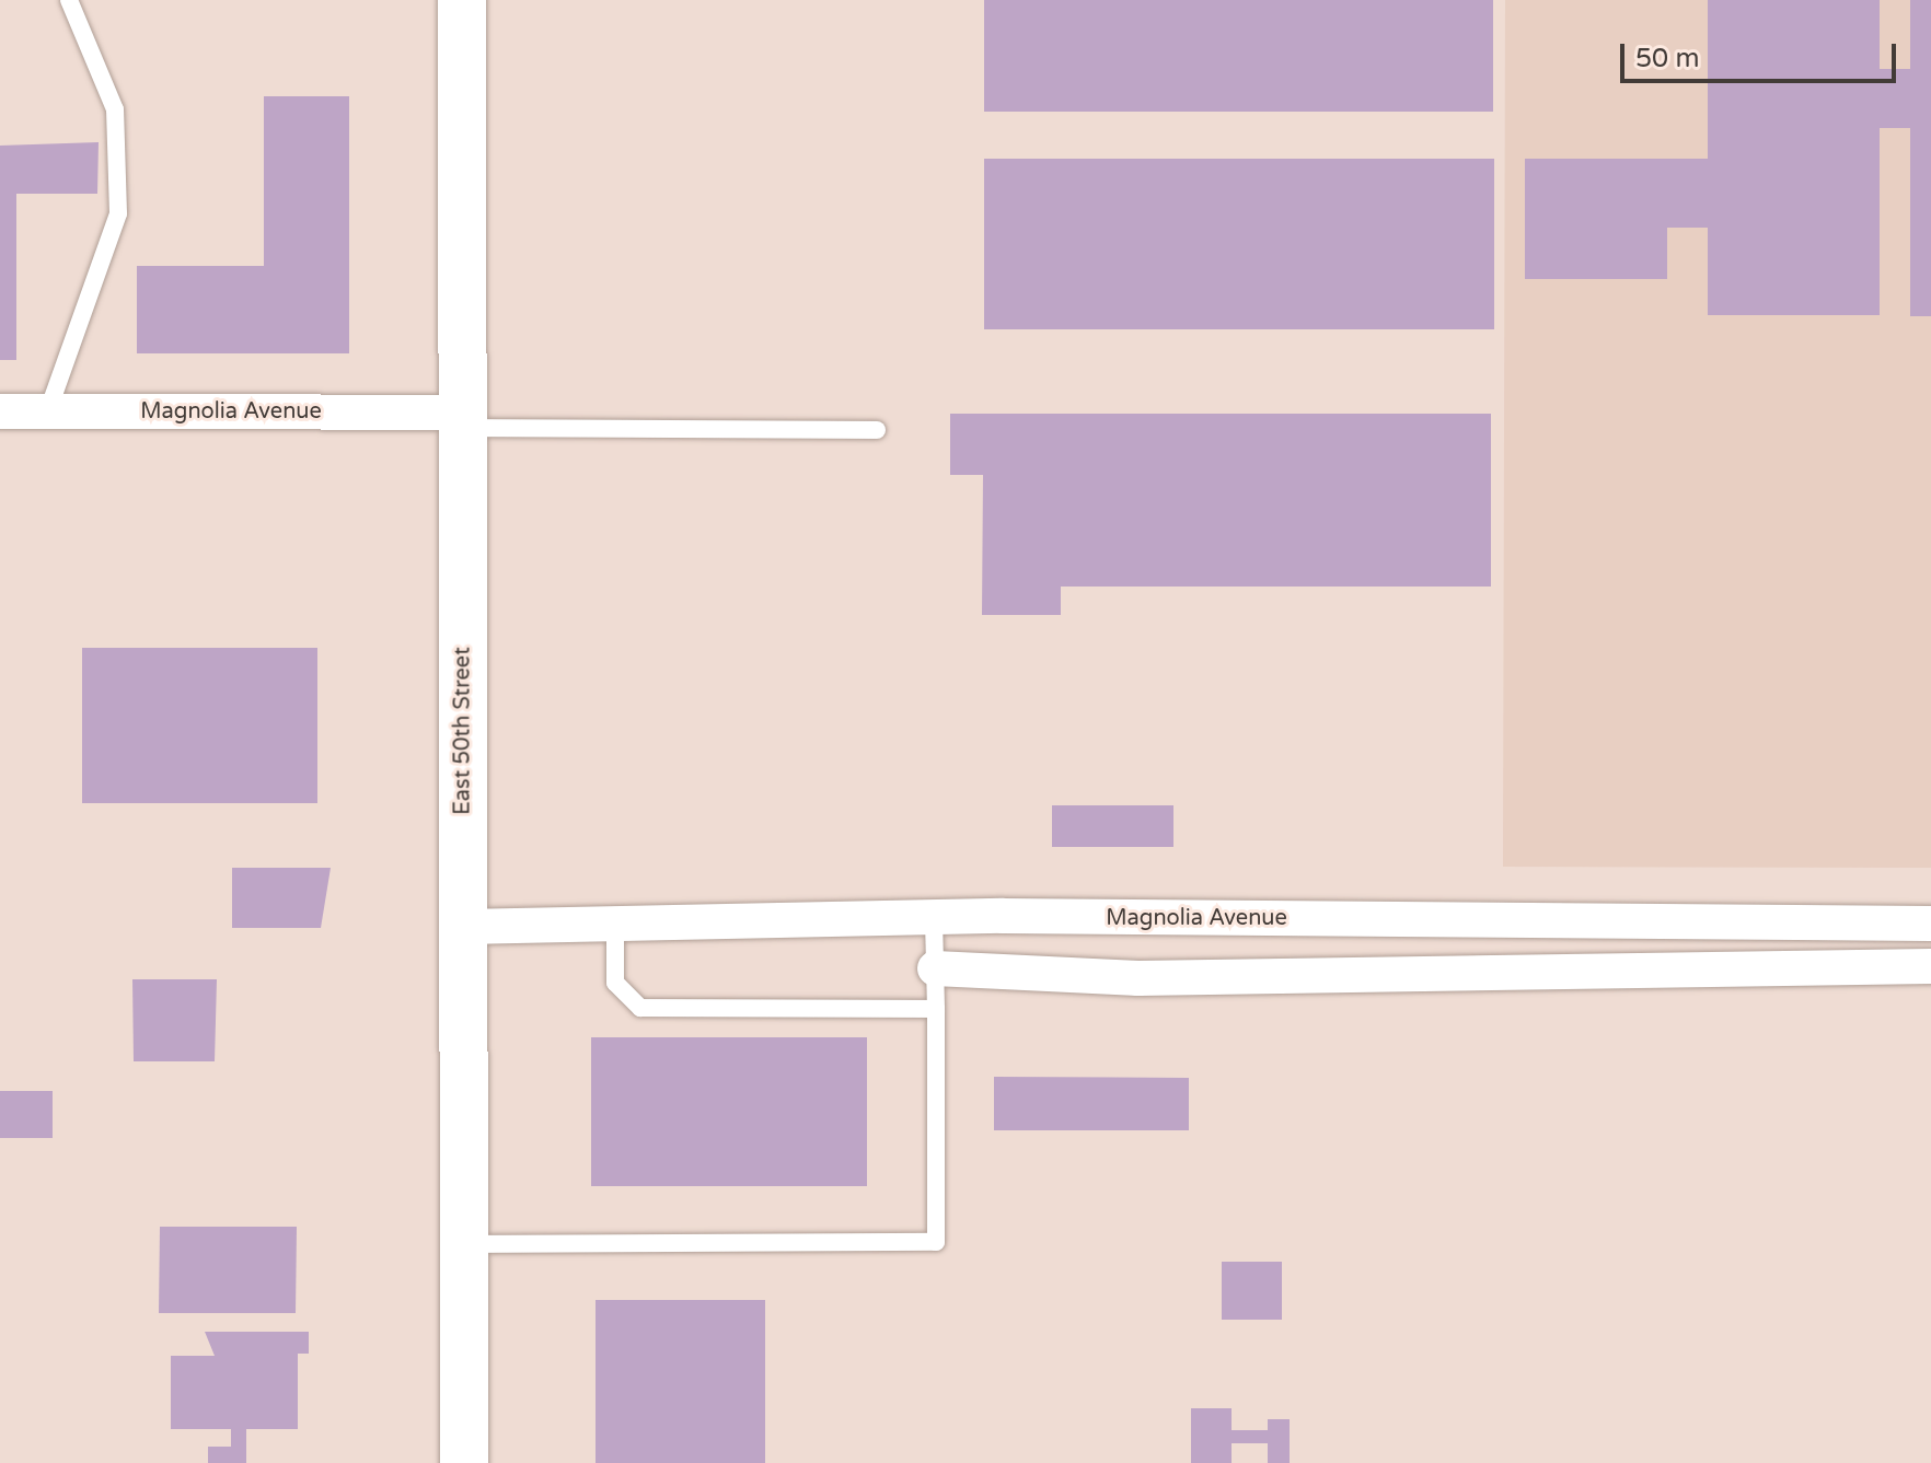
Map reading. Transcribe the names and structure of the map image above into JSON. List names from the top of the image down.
{
  "streets": {
    "main road": ["East 50th Street"],
    "street": ["Magnolia Avenue"]
  },
  "crossings": [
    ["Magnolia Avenue", "East 50th Street"]
  ],
  "scale_bar": "50 m"
}
